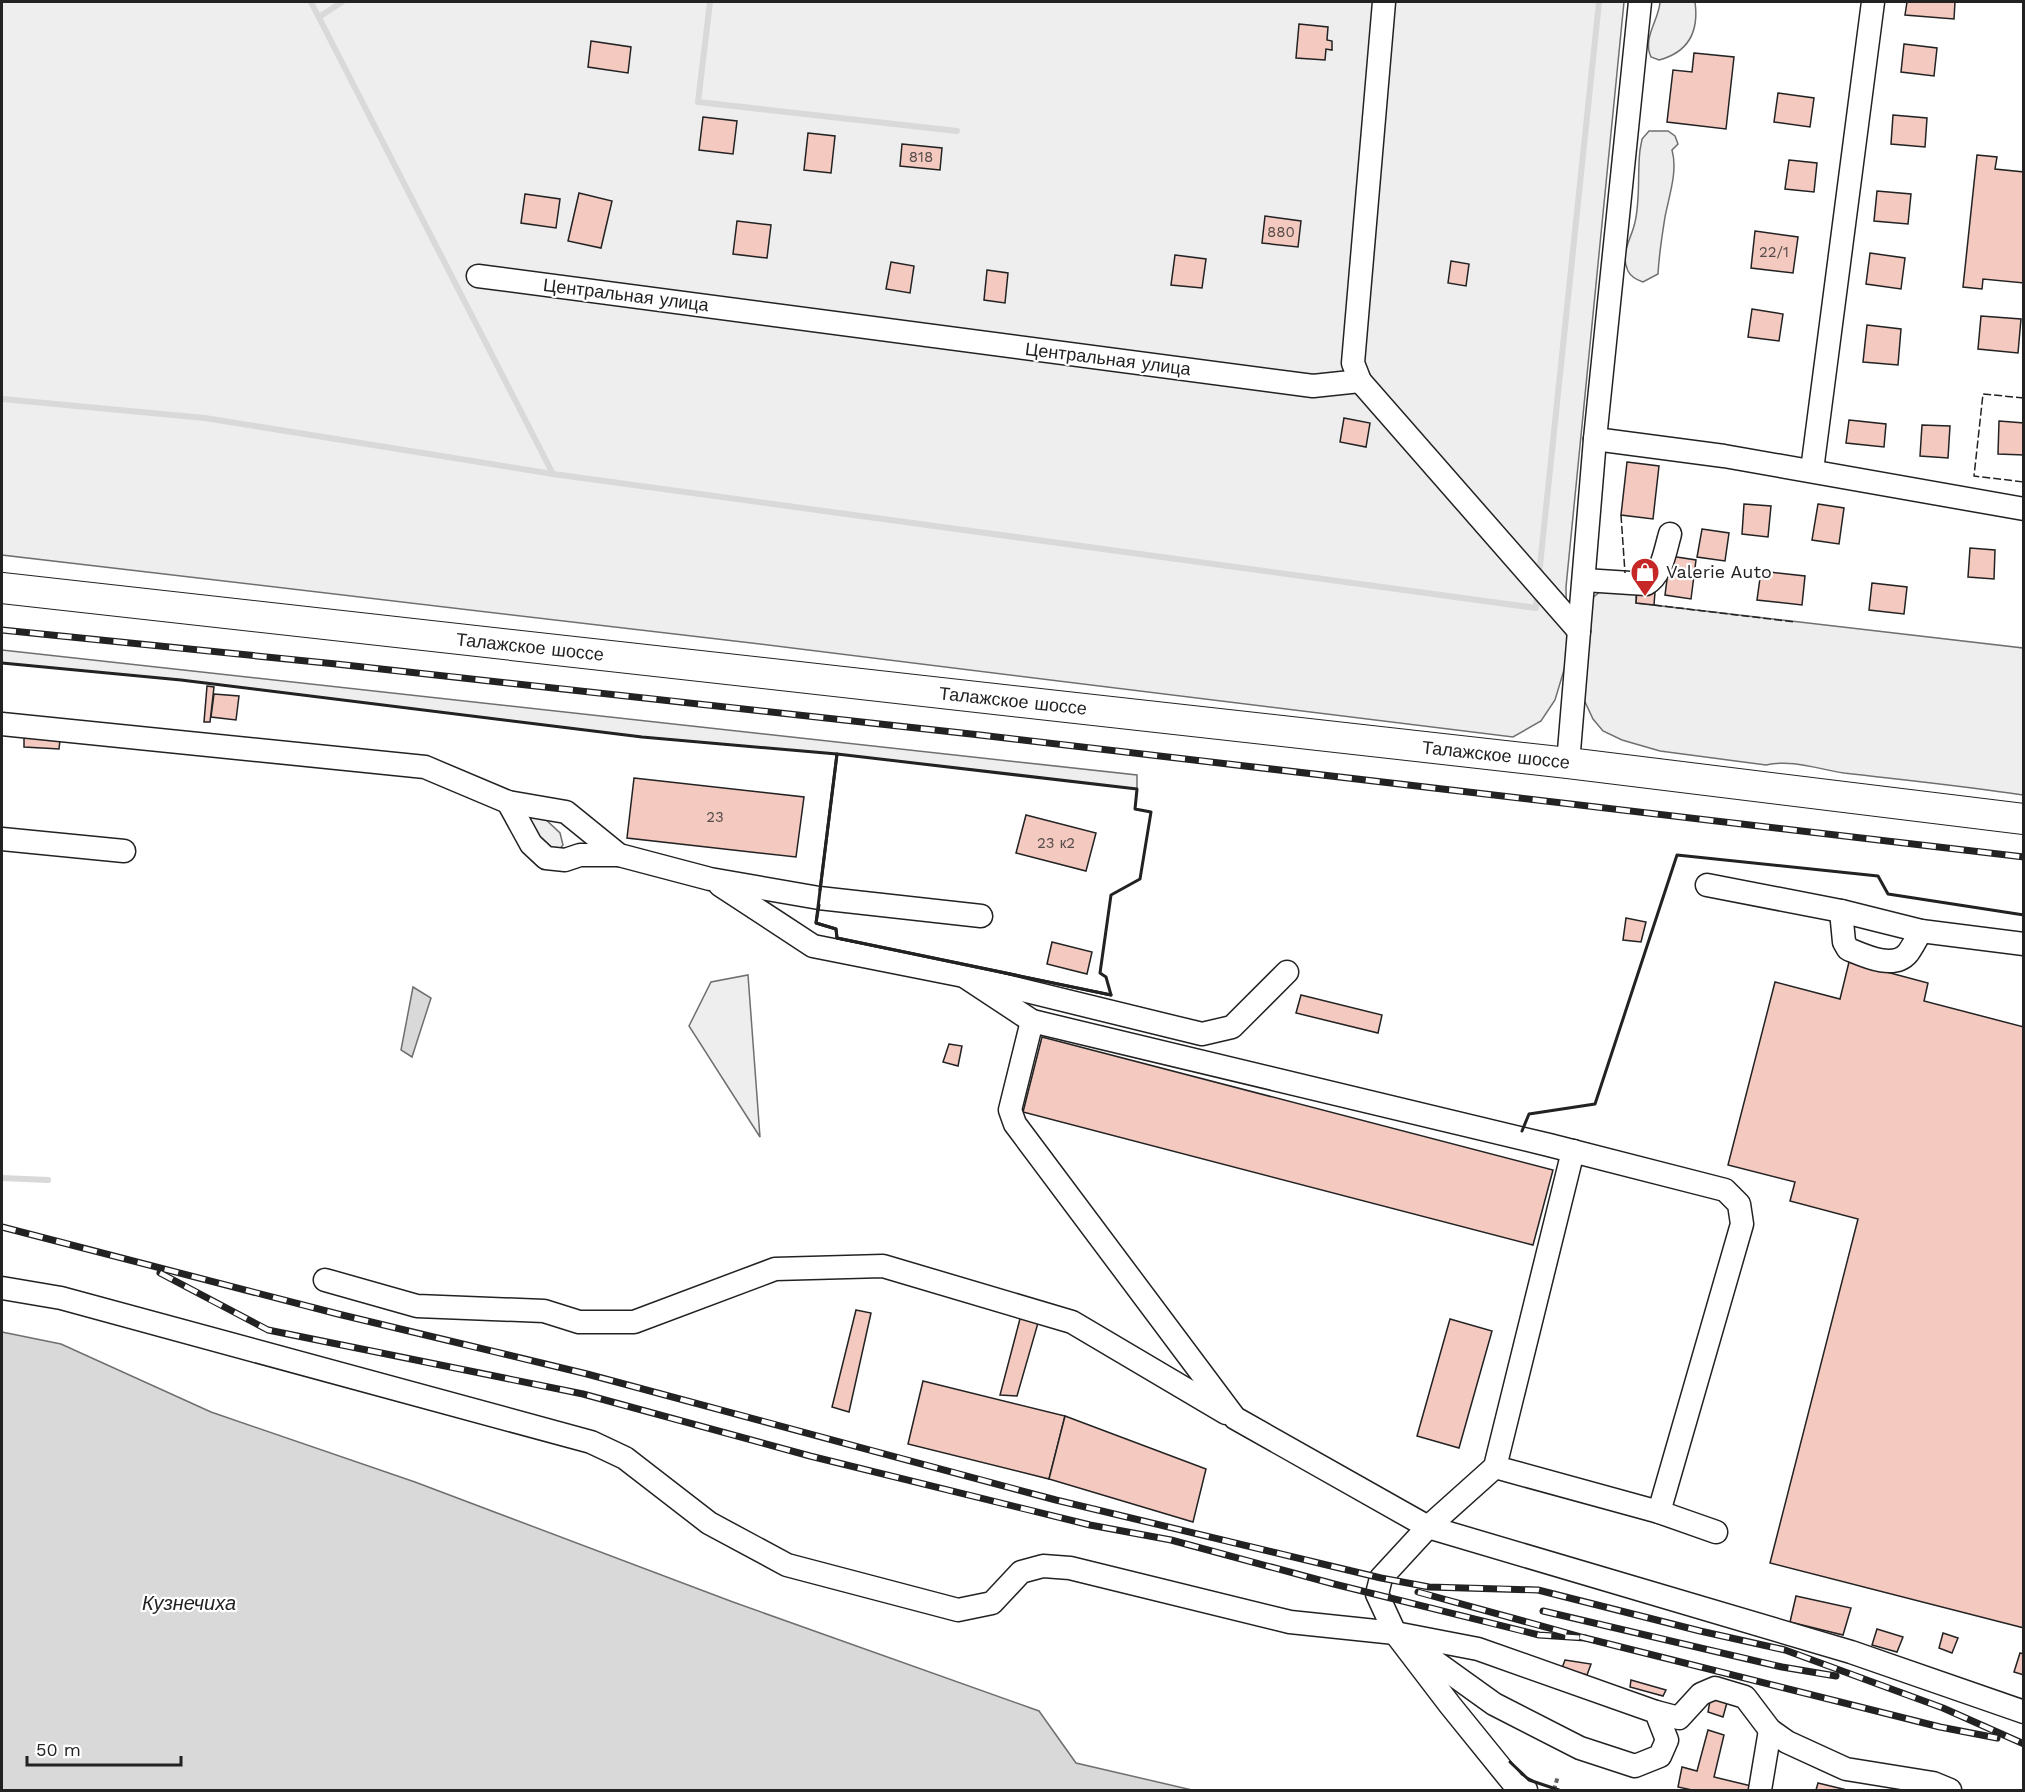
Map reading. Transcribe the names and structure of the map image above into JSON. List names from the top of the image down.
{
  "streets": {
    "main road": ["Талажское шоссе"],
    "lane": ["Центральная улица"]
  },
  "water": ["Кузнечиха"],
  "places": {
    "shop": ["Valerie Auto"]
  },
  "house_numbers": [
    "818",
    "880",
    "22/1",
    "23",
    "23 к2"
  ],
  "scale_bar": "50 m"
}
